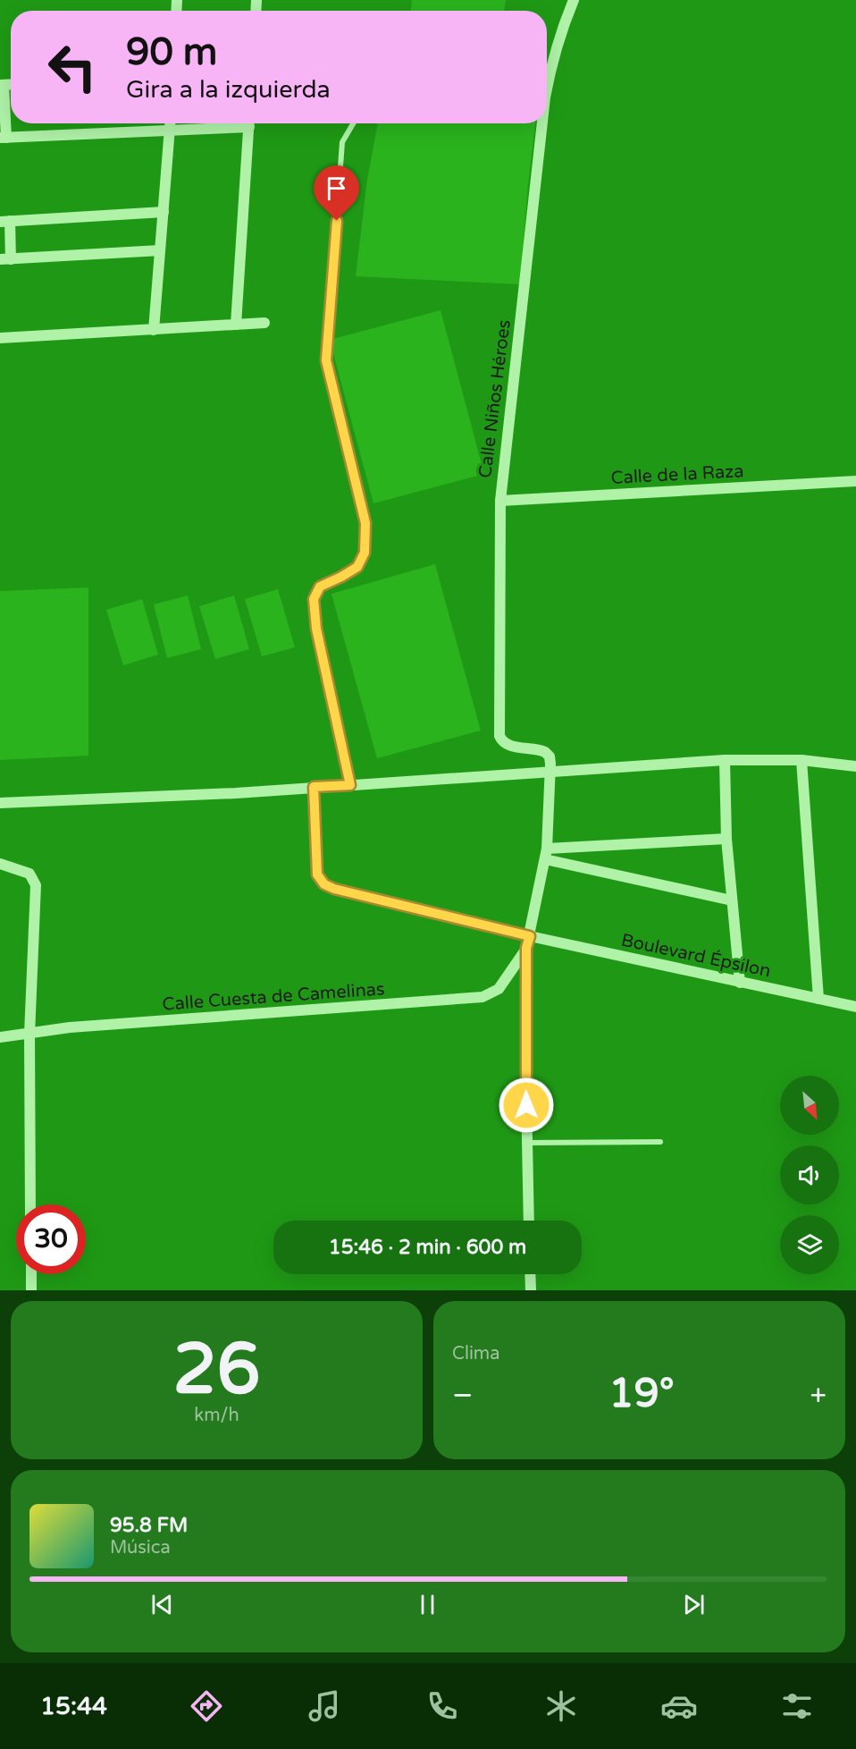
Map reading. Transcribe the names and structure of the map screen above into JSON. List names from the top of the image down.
{
  "streets": {
    "street": [
      "Calle Niños Héroes",
      "Calle de la Raza",
      "Boulevard Épsilon",
      "Calle Cuesta de Camelinas"
    ]
  },
  "crossings": [
    ["Calle Niños Héroes", "Calle de la Raza"]
  ],
  "north": "bottom right",
  "page": {
    "turn": ["90 m", "Gira a la izquierda"],
    "limit": "30",
    "trip": "15:46 · 2 min · 600 m",
    "tile": [
      ["26", "km/h"],
      "Clima"
    ],
    "heat": ["−", "19°", "+"],
    "song": ["95.8 FM", "Música"],
    "tabs": "15:44"
  }
}
